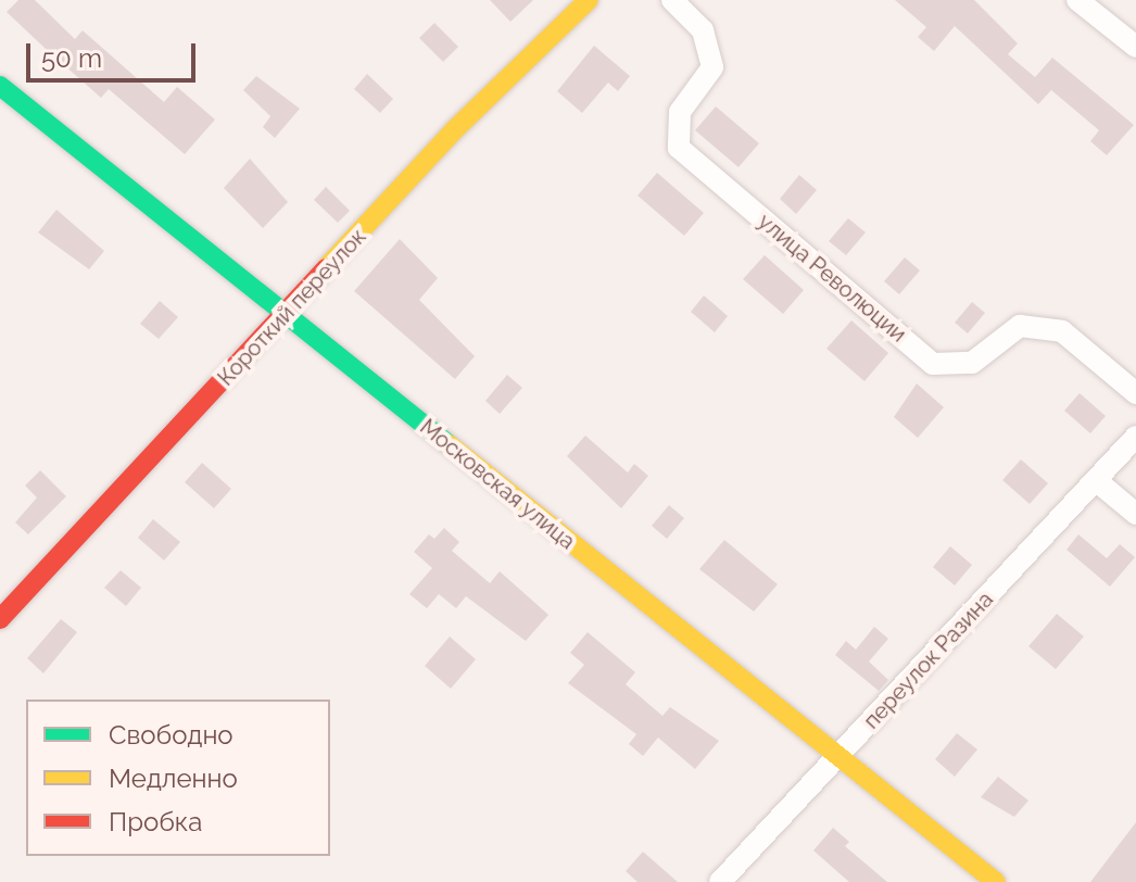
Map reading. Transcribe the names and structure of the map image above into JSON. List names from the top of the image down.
{
  "streets": {
    "street": [
      "улица Революции",
      "Короткий переулок",
      "Московская улица",
      "переулок Разина"
    ]
  },
  "crossings": [
    ["Короткий переулок", "Московская улица"],
    ["Московская улица", "переулок Разина"]
  ],
  "legend": ["Свободно", "Медленно", "Пробка"],
  "scale_bar": "50 m"
}
